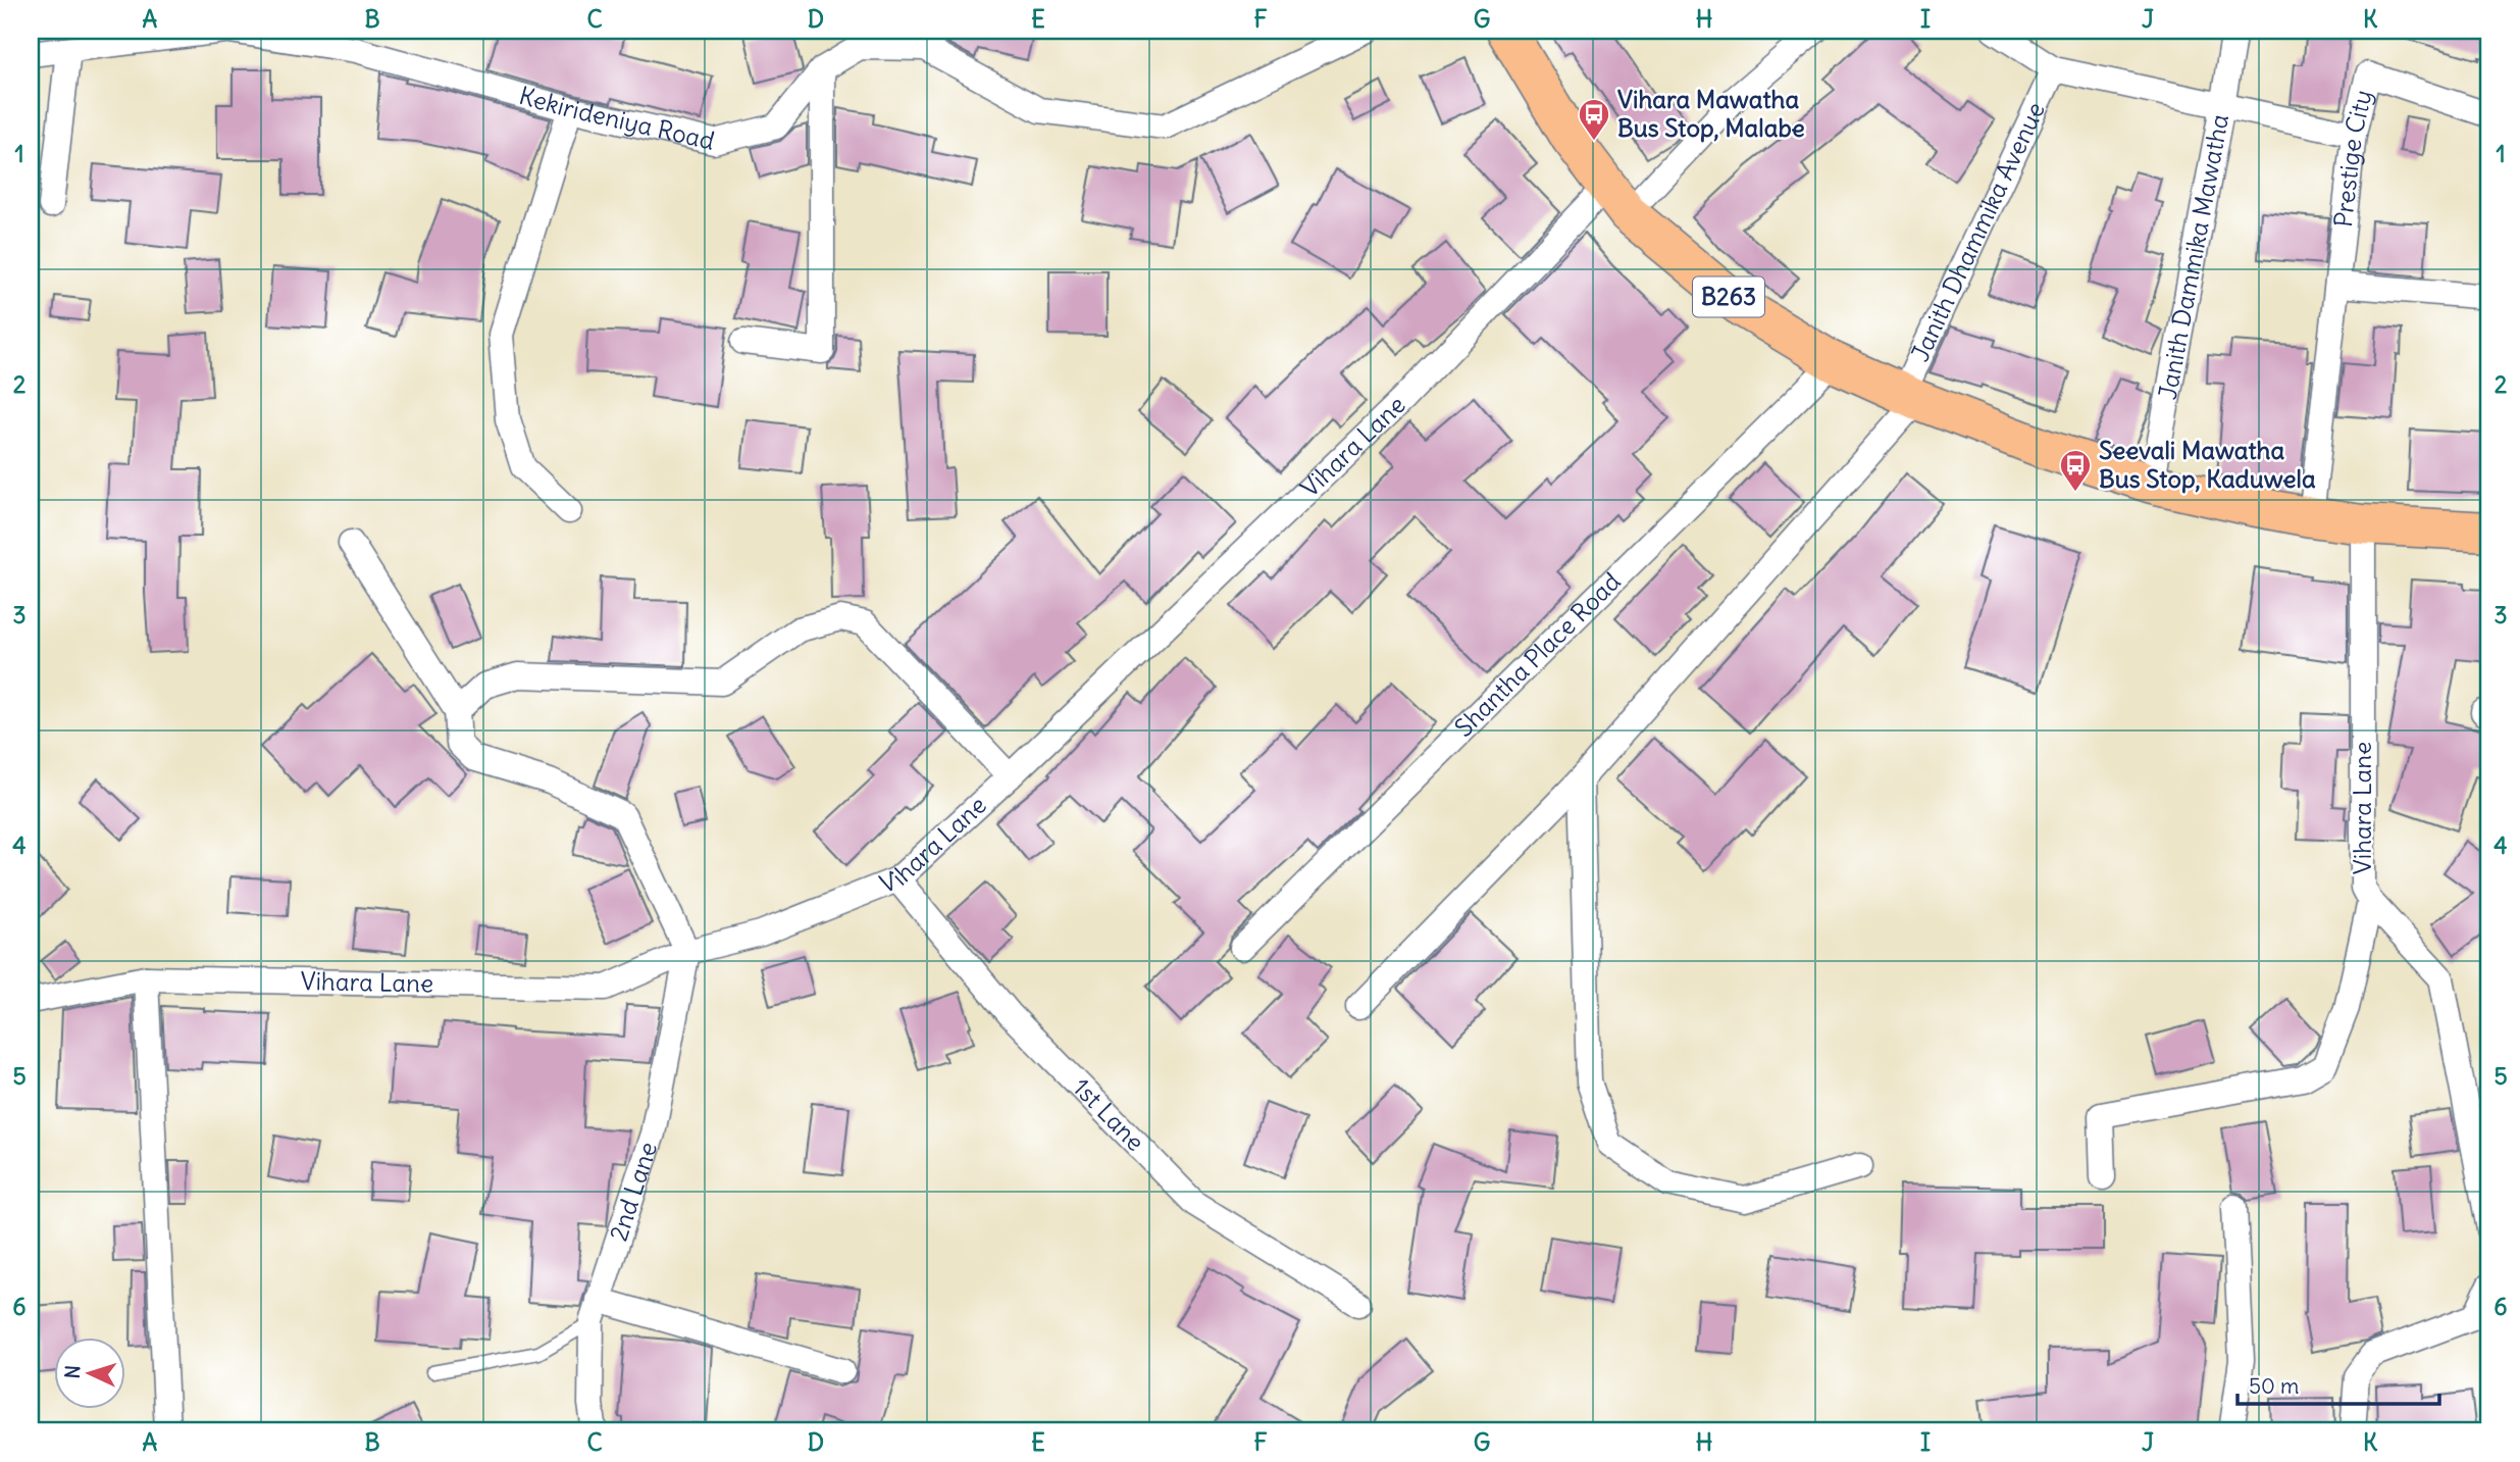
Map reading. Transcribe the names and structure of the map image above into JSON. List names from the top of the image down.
{
  "streets": {
    "main road": ["B263"],
    "street": [
      "Kekirideniya Road",
      "Prestige City",
      "Janith Dhammika Avenue",
      "Janith Dammika Mawatha",
      "Vihara Lane",
      "Shantha Place Road",
      "1st Lane",
      "2nd Lane"
    ]
  },
  "crossings": [
    ["Prestige City", "B263"],
    ["Janith Dhammika Avenue", "B263"],
    ["Janith Dammika Mawatha", "B263"],
    ["B263", "Vihara Lane"],
    ["B263", "Shantha Place Road"],
    ["Vihara Lane", "1st Lane"],
    ["Vihara Lane", "2nd Lane"]
  ],
  "places": {
    "bus stop": ["Vihara Mawatha Bus Stop, Malabe", "Seevali Mawatha Bus Stop, Kaduwela"]
  },
  "scale_bar": "50 m",
  "north": "left",
  "grid": {
    "columns": [
      "A",
      "B",
      "C",
      "D",
      "E",
      "F",
      "G",
      "H",
      "I",
      "J",
      "K"
    ],
    "rows": [
      "1",
      "2",
      "3",
      "4",
      "5",
      "6"
    ]
  }
}
